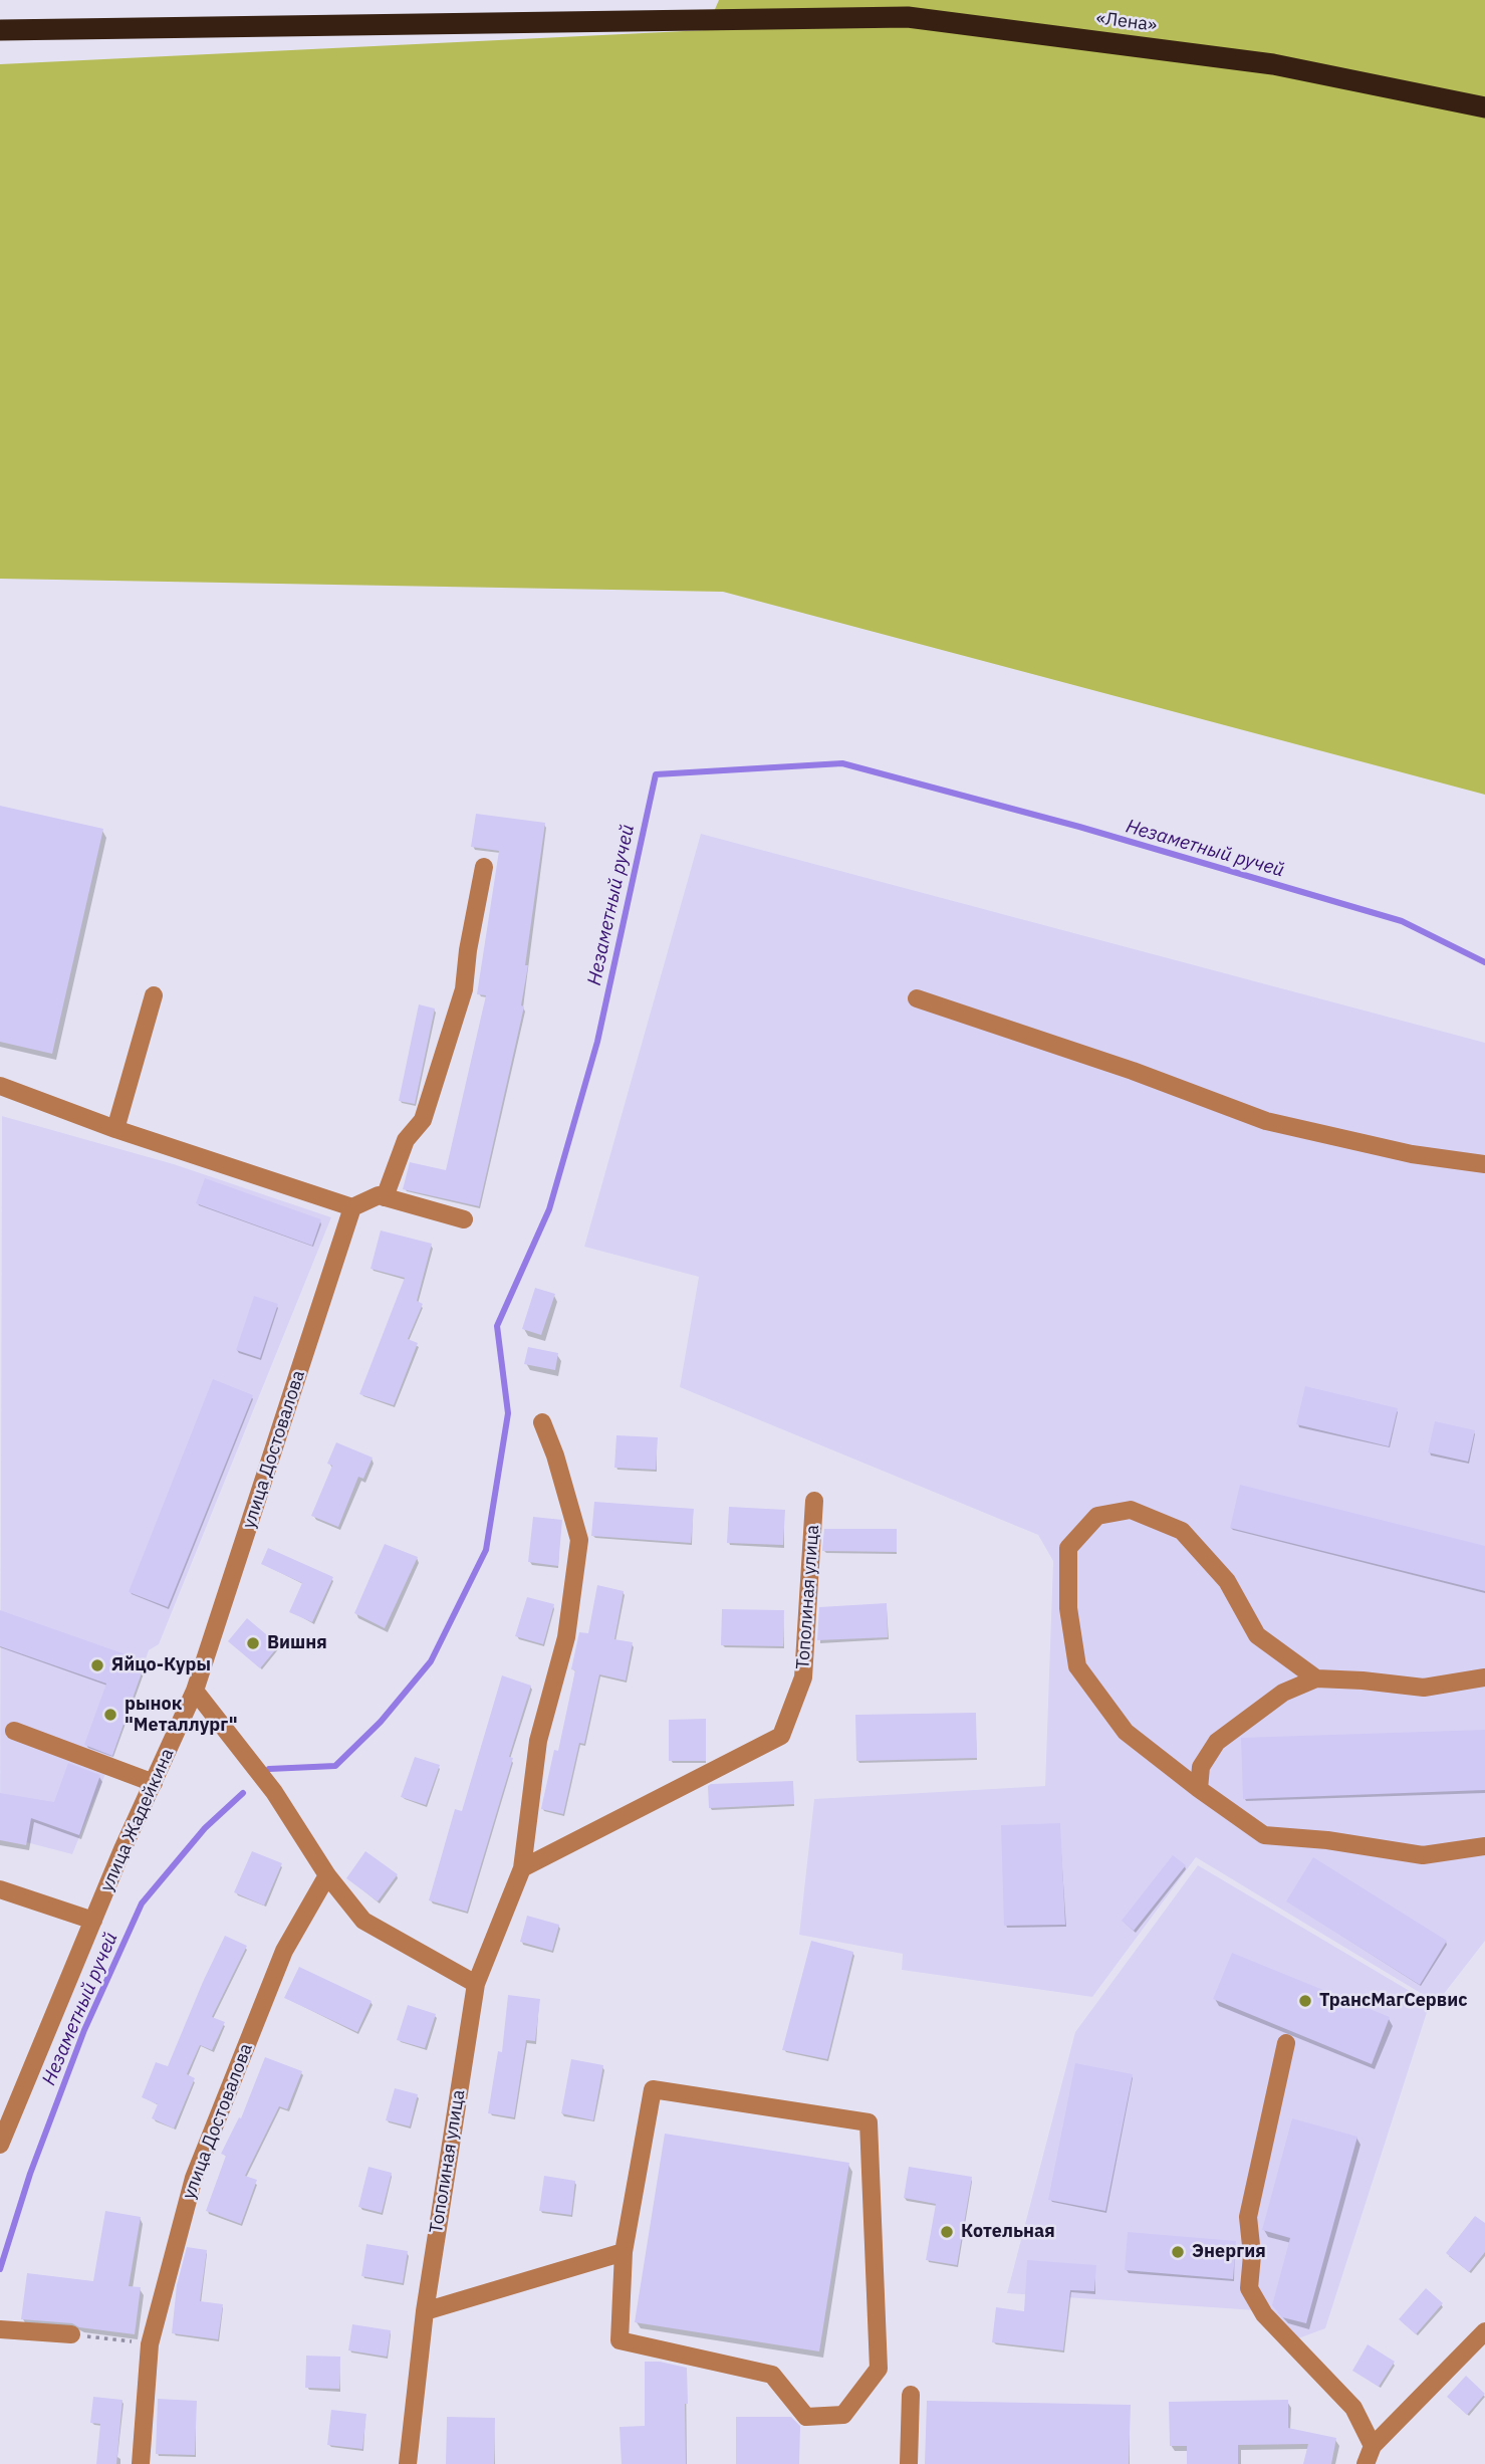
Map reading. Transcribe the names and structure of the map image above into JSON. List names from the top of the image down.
{
  "streets": {
    "highway": ["«Лена»"],
    "street": ["улица Достовалова", "Тополиная улица", "улица Жадейкина"]
  },
  "crossings": [
    ["улица Достовалова", "улица Жадейкина"]
  ],
  "water": ["Незаметный ручей"],
  "places": [
    "Вишня",
    "Яйцо-Куры",
    "рынок \"Металлург\"",
    "ТрансМагСервис",
    "Котельная",
    "Энергия"
  ]
}
